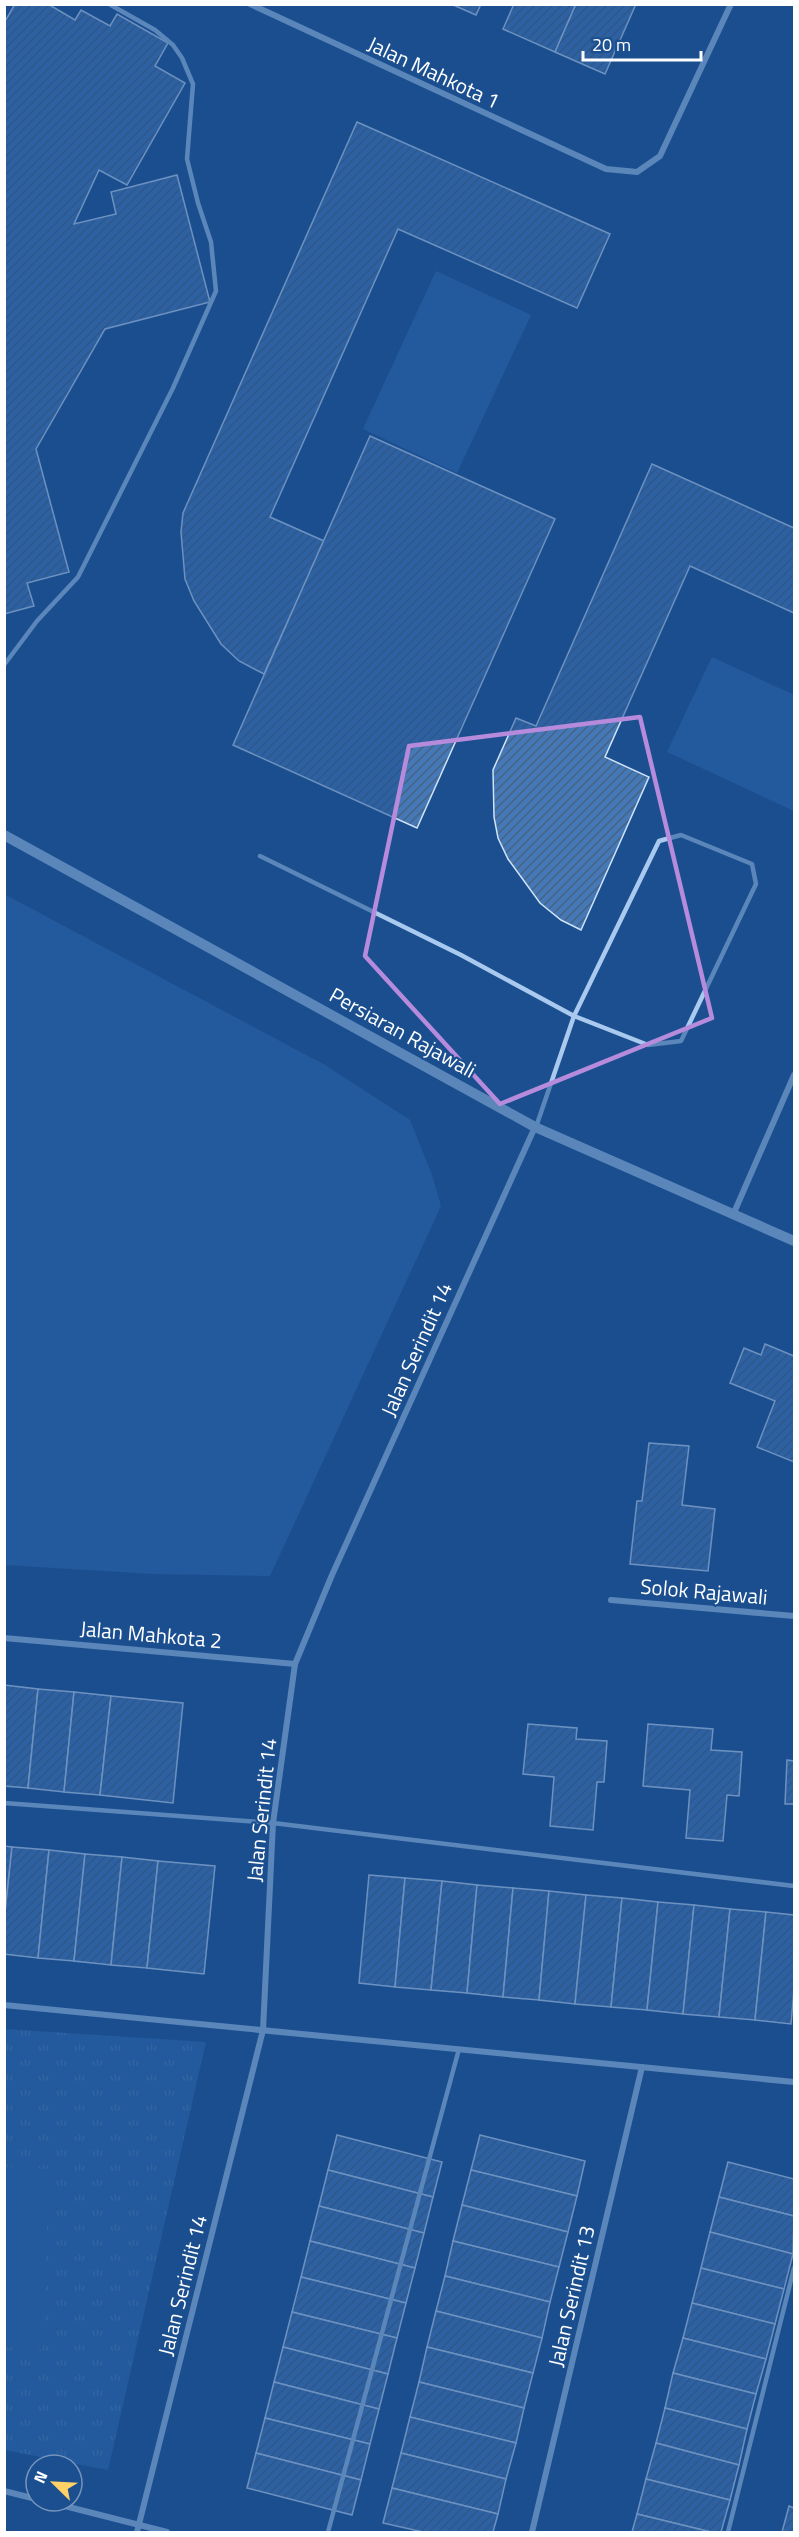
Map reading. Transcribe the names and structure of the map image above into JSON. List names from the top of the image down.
{
  "streets": {
    "street": [
      "Jalan Mahkota 1",
      "Persiaran Rajawali",
      "Jalan Serindit 14",
      "Solok Rajawali",
      "Jalan Mahkota 2",
      "Jalan Serindit 13"
    ]
  },
  "crossings": [
    ["Persiaran Rajawali", "Jalan Serindit 14"],
    ["Jalan Serindit 14", "Jalan Mahkota 2"]
  ],
  "scale_bar": "20 m",
  "north": "top left"
}
